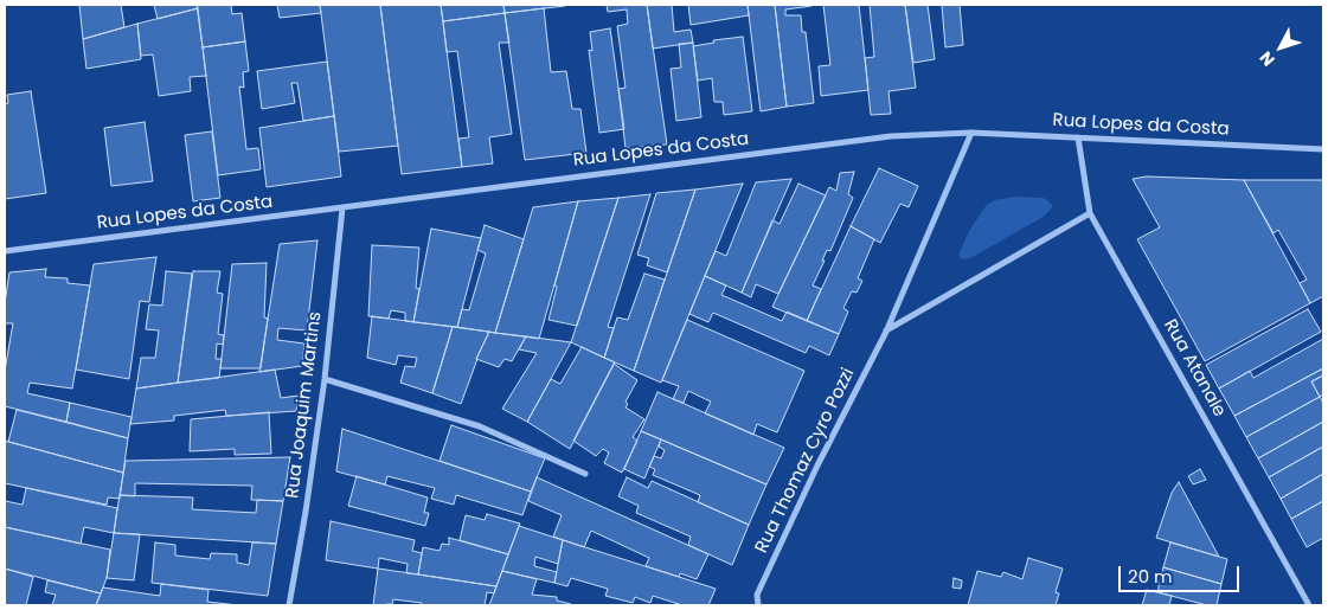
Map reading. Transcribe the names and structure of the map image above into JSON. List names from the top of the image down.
{
  "streets": {
    "street": [
      "Rua Lopes da Costa",
      "Rua Atanale",
      "Rua Joaquim Martins",
      "Rua Thomaz Cyro Pozzi"
    ]
  },
  "crossings": [
    ["Rua Lopes da Costa", "Rua Atanale"],
    ["Rua Lopes da Costa", "Rua Joaquim Martins"],
    ["Rua Lopes da Costa", "Rua Thomaz Cyro Pozzi"]
  ],
  "scale_bar": "20 m",
  "north": "bottom left"
}
